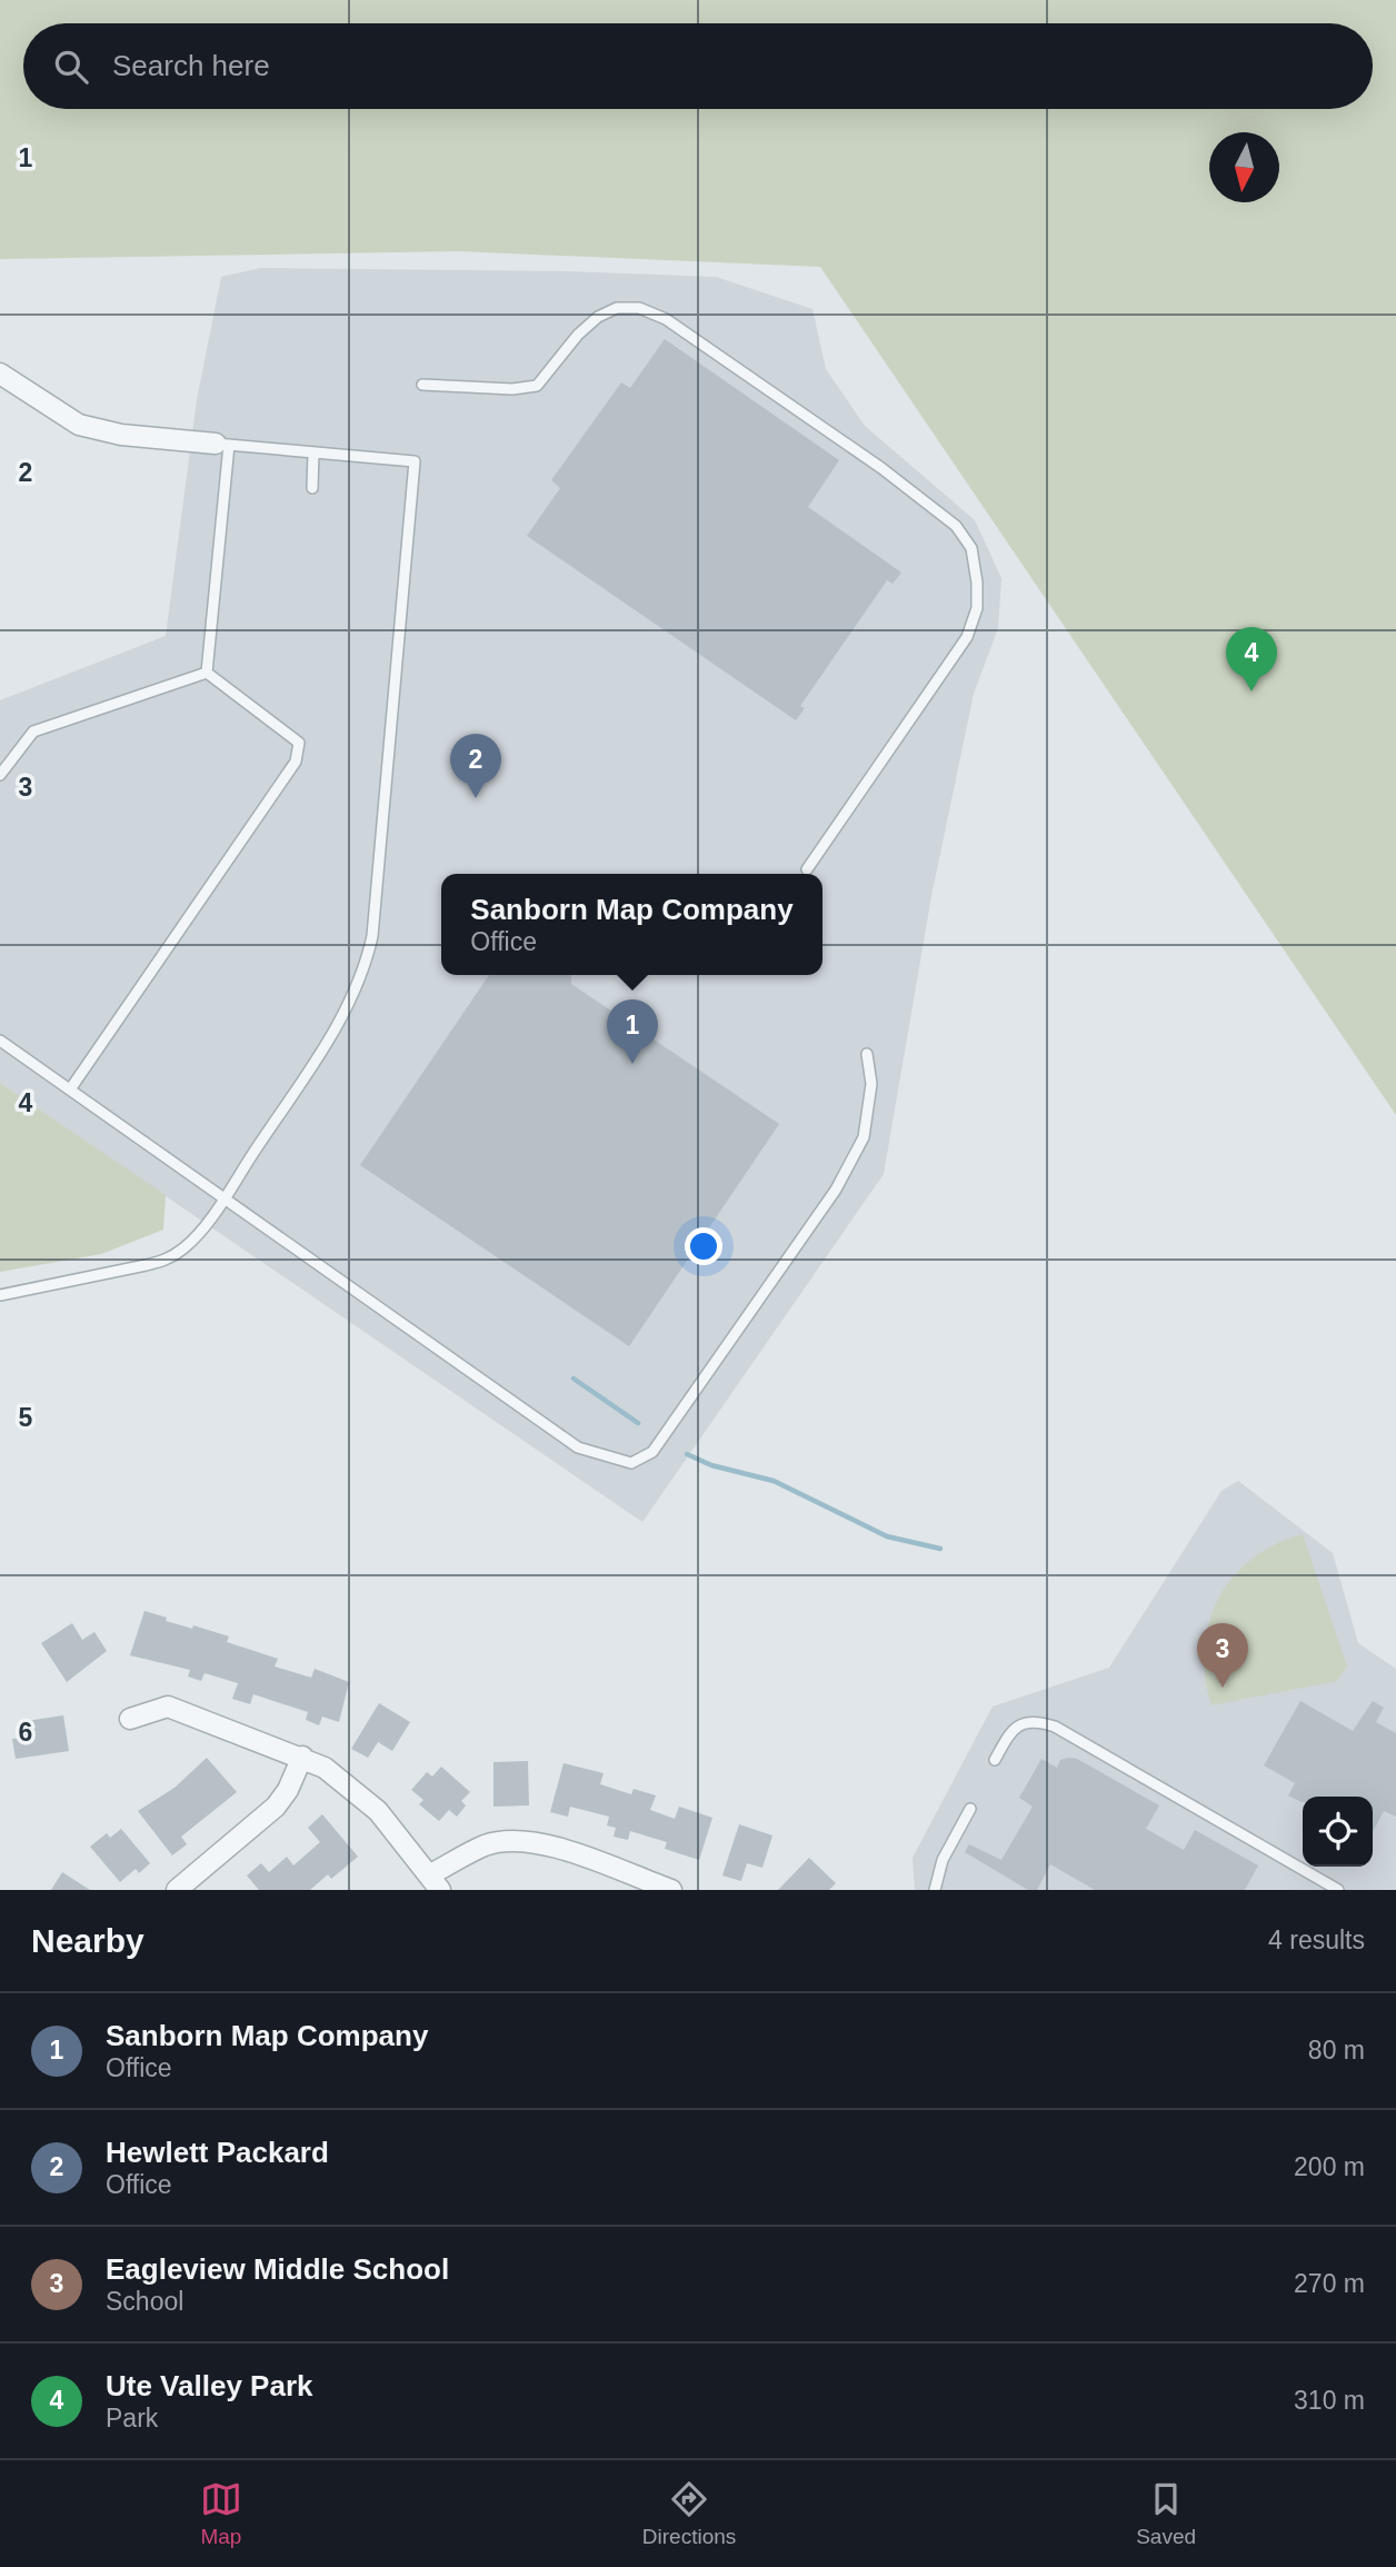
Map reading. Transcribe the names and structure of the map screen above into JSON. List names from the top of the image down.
{
  "north": "bottom",
  "page": {
    "search": "Search here",
    "pins": [
      "4",
      "2",
      "1",
      "3"
    ],
    "popup": ["Sanborn Map Company", "Office"],
    "heading": ["Nearby", "4 results"],
    "list": [
      {
        "mark": "1",
        "name": "Sanborn Map Company",
        "note": "Office",
        "value": "80 m"
      },
      {
        "mark": "2",
        "name": "Hewlett Packard",
        "note": "Office",
        "value": "200 m"
      },
      {
        "mark": "3",
        "name": "Eagleview Middle School",
        "note": "School",
        "value": "270 m"
      },
      {
        "mark": "4",
        "name": "Ute Valley Park",
        "note": "Park",
        "value": "310 m"
      }
    ],
    "nav": ["Map", "Directions", "Saved"]
  },
  "grid": {
    "rows": [
      "1",
      "2",
      "3",
      "4",
      "5",
      "6"
    ]
  }
}
